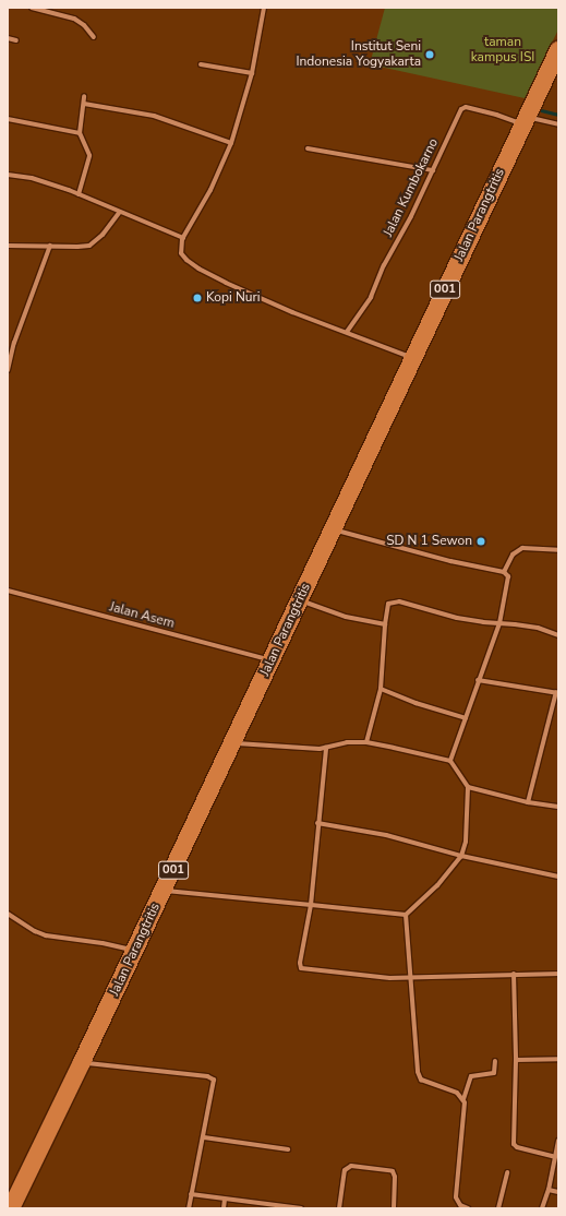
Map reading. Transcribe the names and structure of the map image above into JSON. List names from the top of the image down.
{
  "streets": {
    "main road": ["Jalan Parangtritis", "001"],
    "street": ["Jalan Kumbokarno", "Jalan Asem"]
  },
  "crossings": [
    ["Jalan Kumbokarno", "Jalan Parangtritis"],
    ["Jalan Parangtritis", "Jalan Asem"]
  ],
  "parks": ["taman kampus ISI"],
  "places": ["Institut Seni Indonesia Yogyakarta", "Kopi Nuri", "SD N 1 Sewon"]
}
